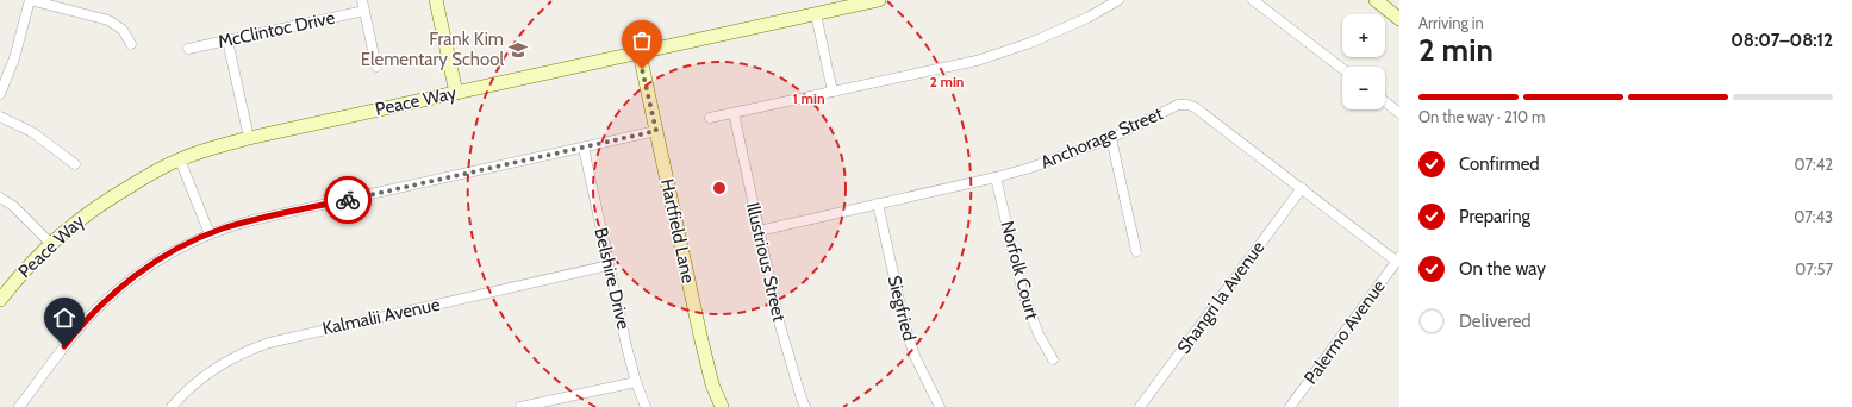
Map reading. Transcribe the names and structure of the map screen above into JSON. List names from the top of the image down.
{
  "streets": {
    "street": [
      "McClintoc Drive",
      "Peace Way",
      "Anchorage Street",
      "Hartfield Lane",
      "Illustrious Street",
      "Norfolk Court",
      "Belshire Drive",
      "Shangri la Avenue",
      "Siegfried",
      "Kalmalii Avenue",
      "Palermo Avenue"
    ]
  },
  "crossings": [
    ["Peace Way", "Hartfield Lane"],
    ["Anchorage Street", "Illustrious Street"],
    ["Anchorage Street", "Norfolk Court"],
    ["Anchorage Street", "Shangri la Avenue"],
    ["Anchorage Street", "Siegfried"],
    ["Anchorage Street", "Palermo Avenue"],
    ["Belshire Drive", "Kalmalii Avenue"]
  ],
  "places": {
    "school or university": ["Frank Kim Elementary School"]
  },
  "page": {
    "heading": ["2 min", "Arriving in", "08:07–08:12"],
    "map_buttons": ["+", "−"],
    "bar": "On the way · 210 m",
    "list": [
      ["Confirmed", "07:42"],
      ["Preparing", "07:43"],
      ["On the way", "07:57"],
      "Delivered"
    ]
  },
  "rings": ["2 min", "1 min"]
}
